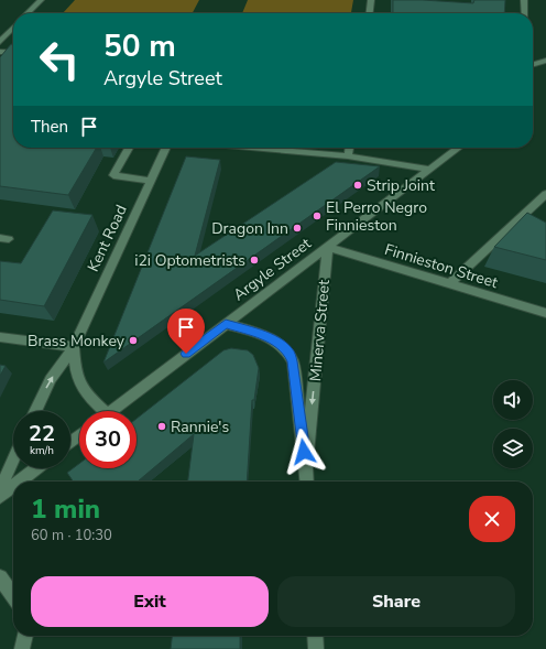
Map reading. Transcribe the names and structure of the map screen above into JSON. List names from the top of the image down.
{
  "streets": {
    "street": [
      "Kent Road",
      "Finnieston Street",
      "Argyle Street",
      "Minerva Street"
    ]
  },
  "crossings": [
    ["Finnieston Street", "Argyle Street"],
    ["Finnieston Street", "Minerva Street"],
    ["Argyle Street", "Minerva Street"]
  ],
  "one_way": ["Minerva Street"],
  "places": [
    "Strip Joint",
    "El Perro Negro Finnieston",
    "Dragon Inn",
    "i2i Optometrists",
    "Brass Monkey",
    "Rannie's"
  ],
  "page": {
    "turn": ["50 m", "Argyle Street"],
    "then": "Then",
    "speed": "22 km/h",
    "limit": "30",
    "heading": ["1 min", "60 m · 10:30"],
    "buttons": ["Exit", "Share"]
  }
}
